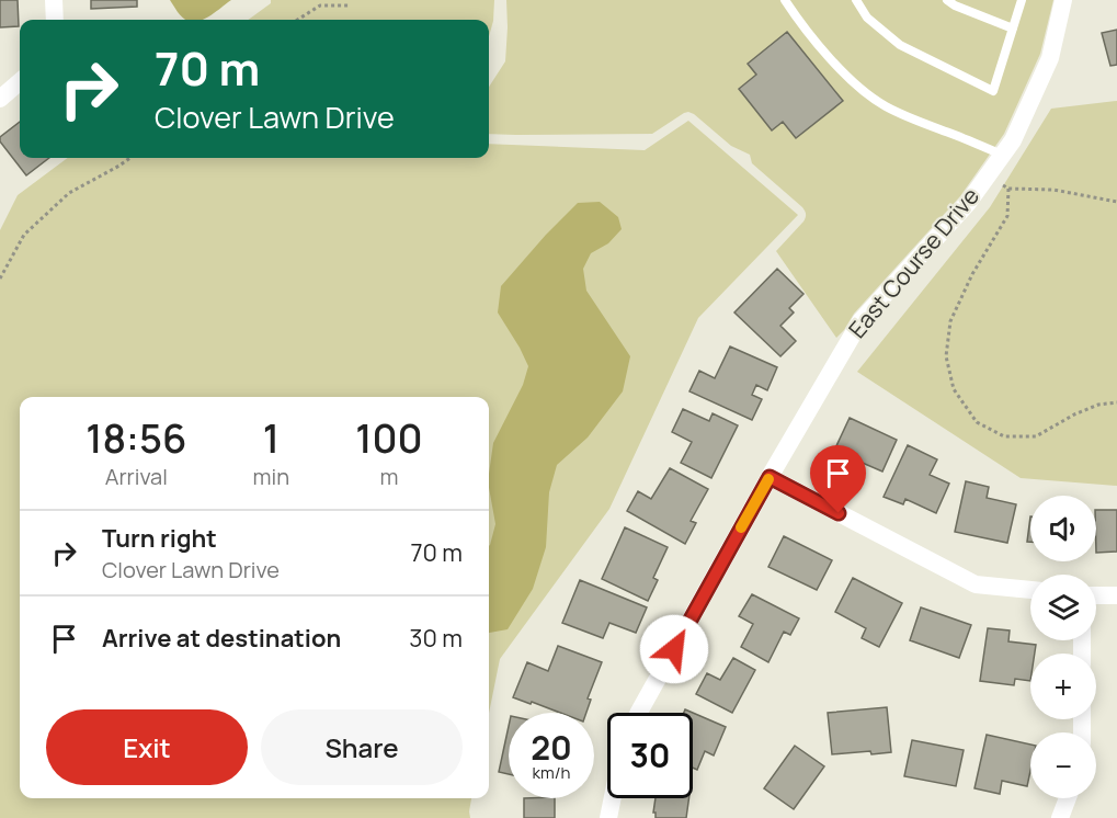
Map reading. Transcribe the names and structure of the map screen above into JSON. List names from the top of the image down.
{
  "streets": {
    "street": ["East Course Drive"]
  },
  "page": {
    "turn": ["70 m", "Clover Lawn Drive"],
    "eta": [
      "18:56",
      "Arrival",
      "1",
      "min",
      "100",
      "m"
    ],
    "map_buttons": ["+", "−"],
    "list": [
      {
        "name": "Turn right",
        "note": "Clover Lawn Drive",
        "value": "70 m"
      },
      {
        "name": "Arrive at destination",
        "value": "30 m"
      }
    ],
    "buttons": ["Exit", "Share"],
    "speed": "20 km/h",
    "limit": "30"
  }
}
